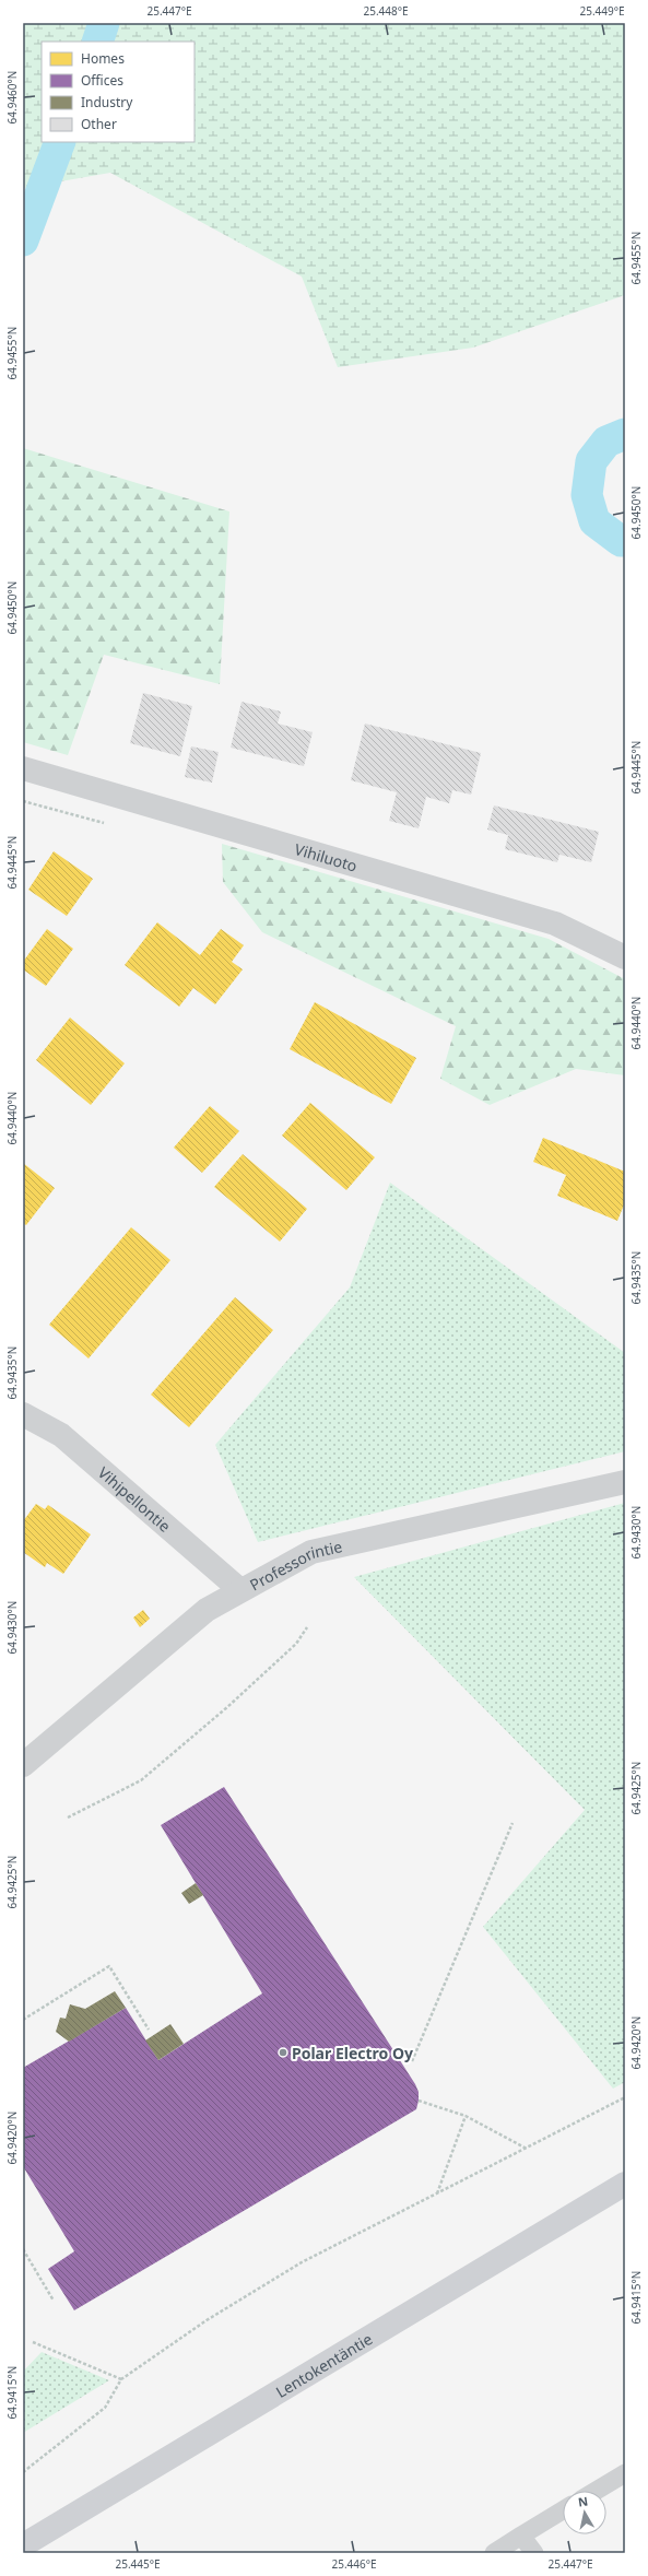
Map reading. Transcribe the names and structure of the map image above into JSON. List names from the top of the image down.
{
  "streets": {
    "main road": ["Lentokentäntie"],
    "street": ["Vihiluoto", "Vihipellontie", "Professorintie"]
  },
  "crossings": [
    ["Vihipellontie", "Professorintie"]
  ],
  "places": ["Polar Electro Oy"],
  "legend": [
    "Homes",
    "Offices",
    "Industry",
    "Other"
  ],
  "north": "top",
  "coordinates": [
    "25.447°E",
    "25.448°E",
    "25.449°E",
    "64.9460°N",
    "64.9455°N",
    "64.9450°N",
    "64.9445°N",
    "64.9440°N",
    "64.9435°N",
    "64.9430°N",
    "64.9425°N",
    "64.9420°N",
    "64.9415°N",
    "25.445°E",
    "25.446°E"
  ]
}
